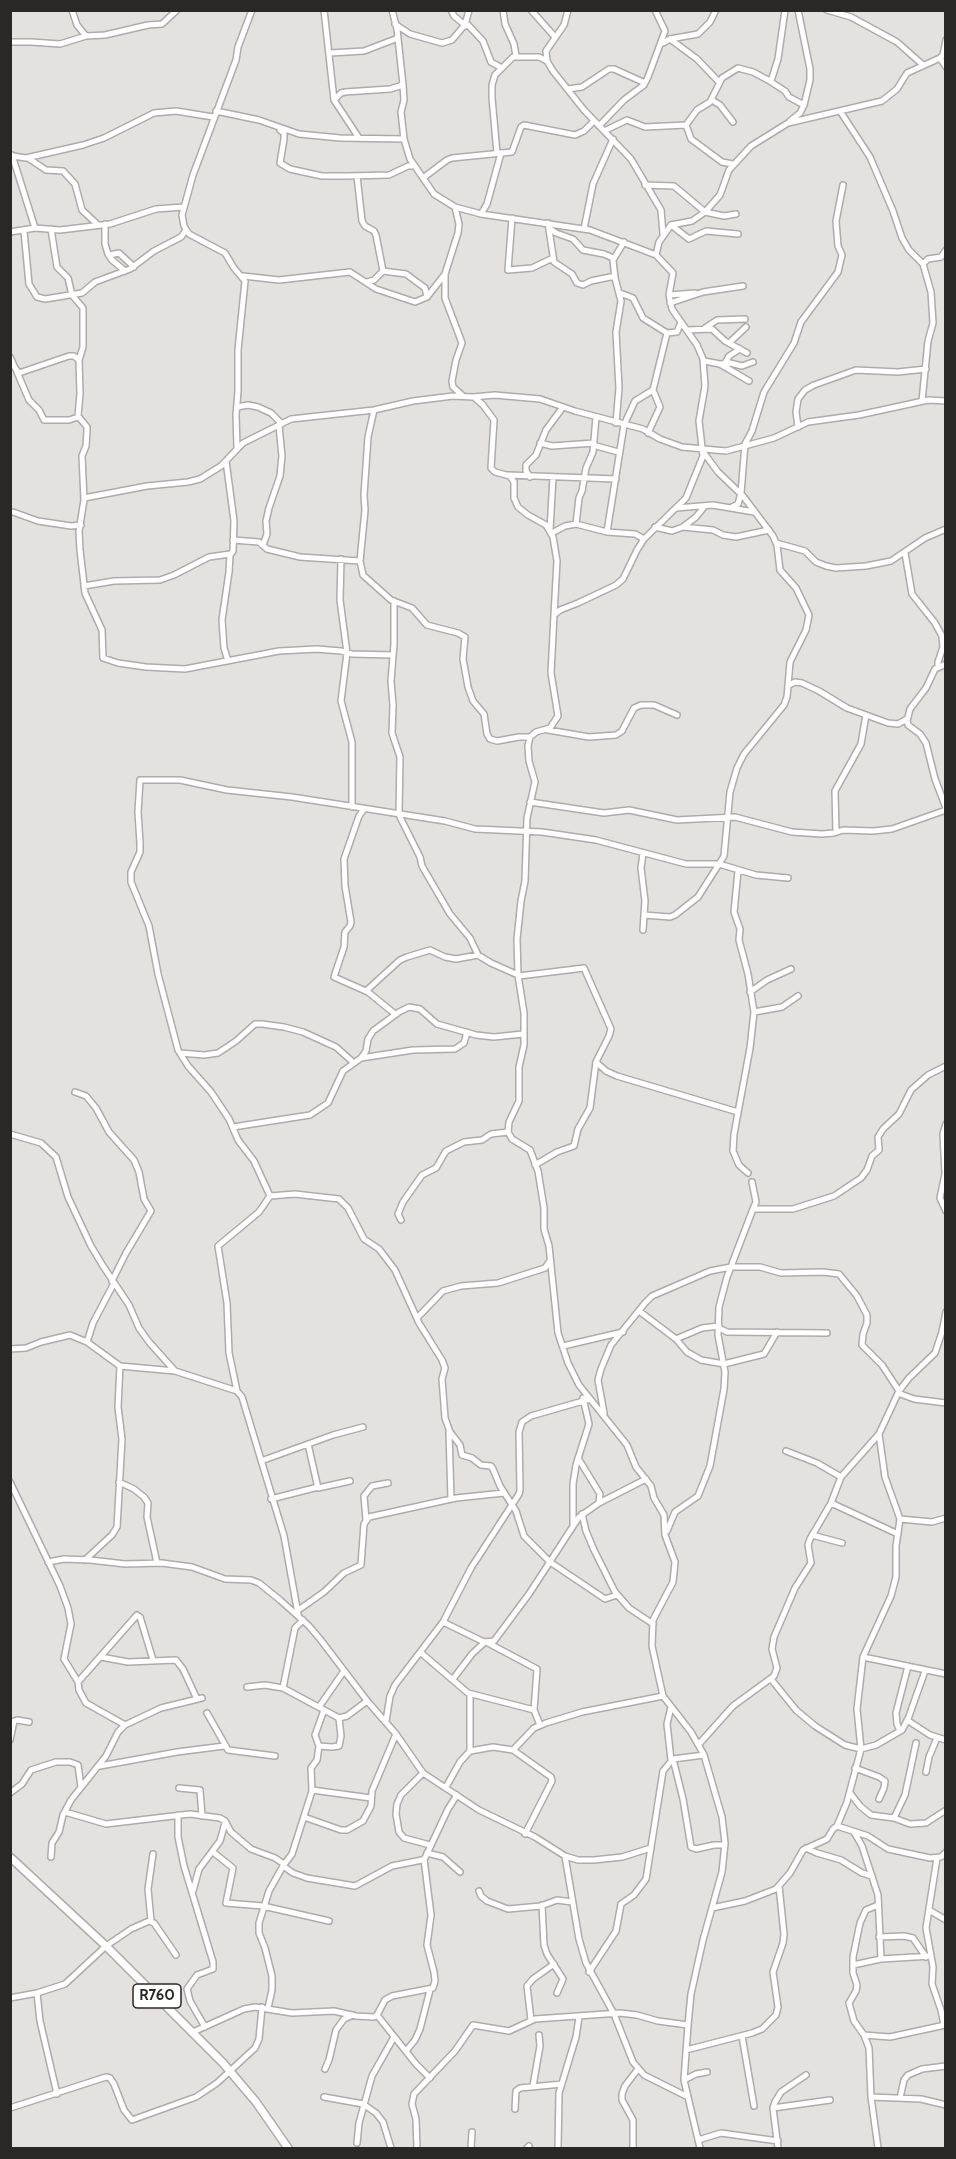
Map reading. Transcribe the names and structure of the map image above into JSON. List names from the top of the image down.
{
  "streets": {
    "main road": ["R760"]
  }
}
